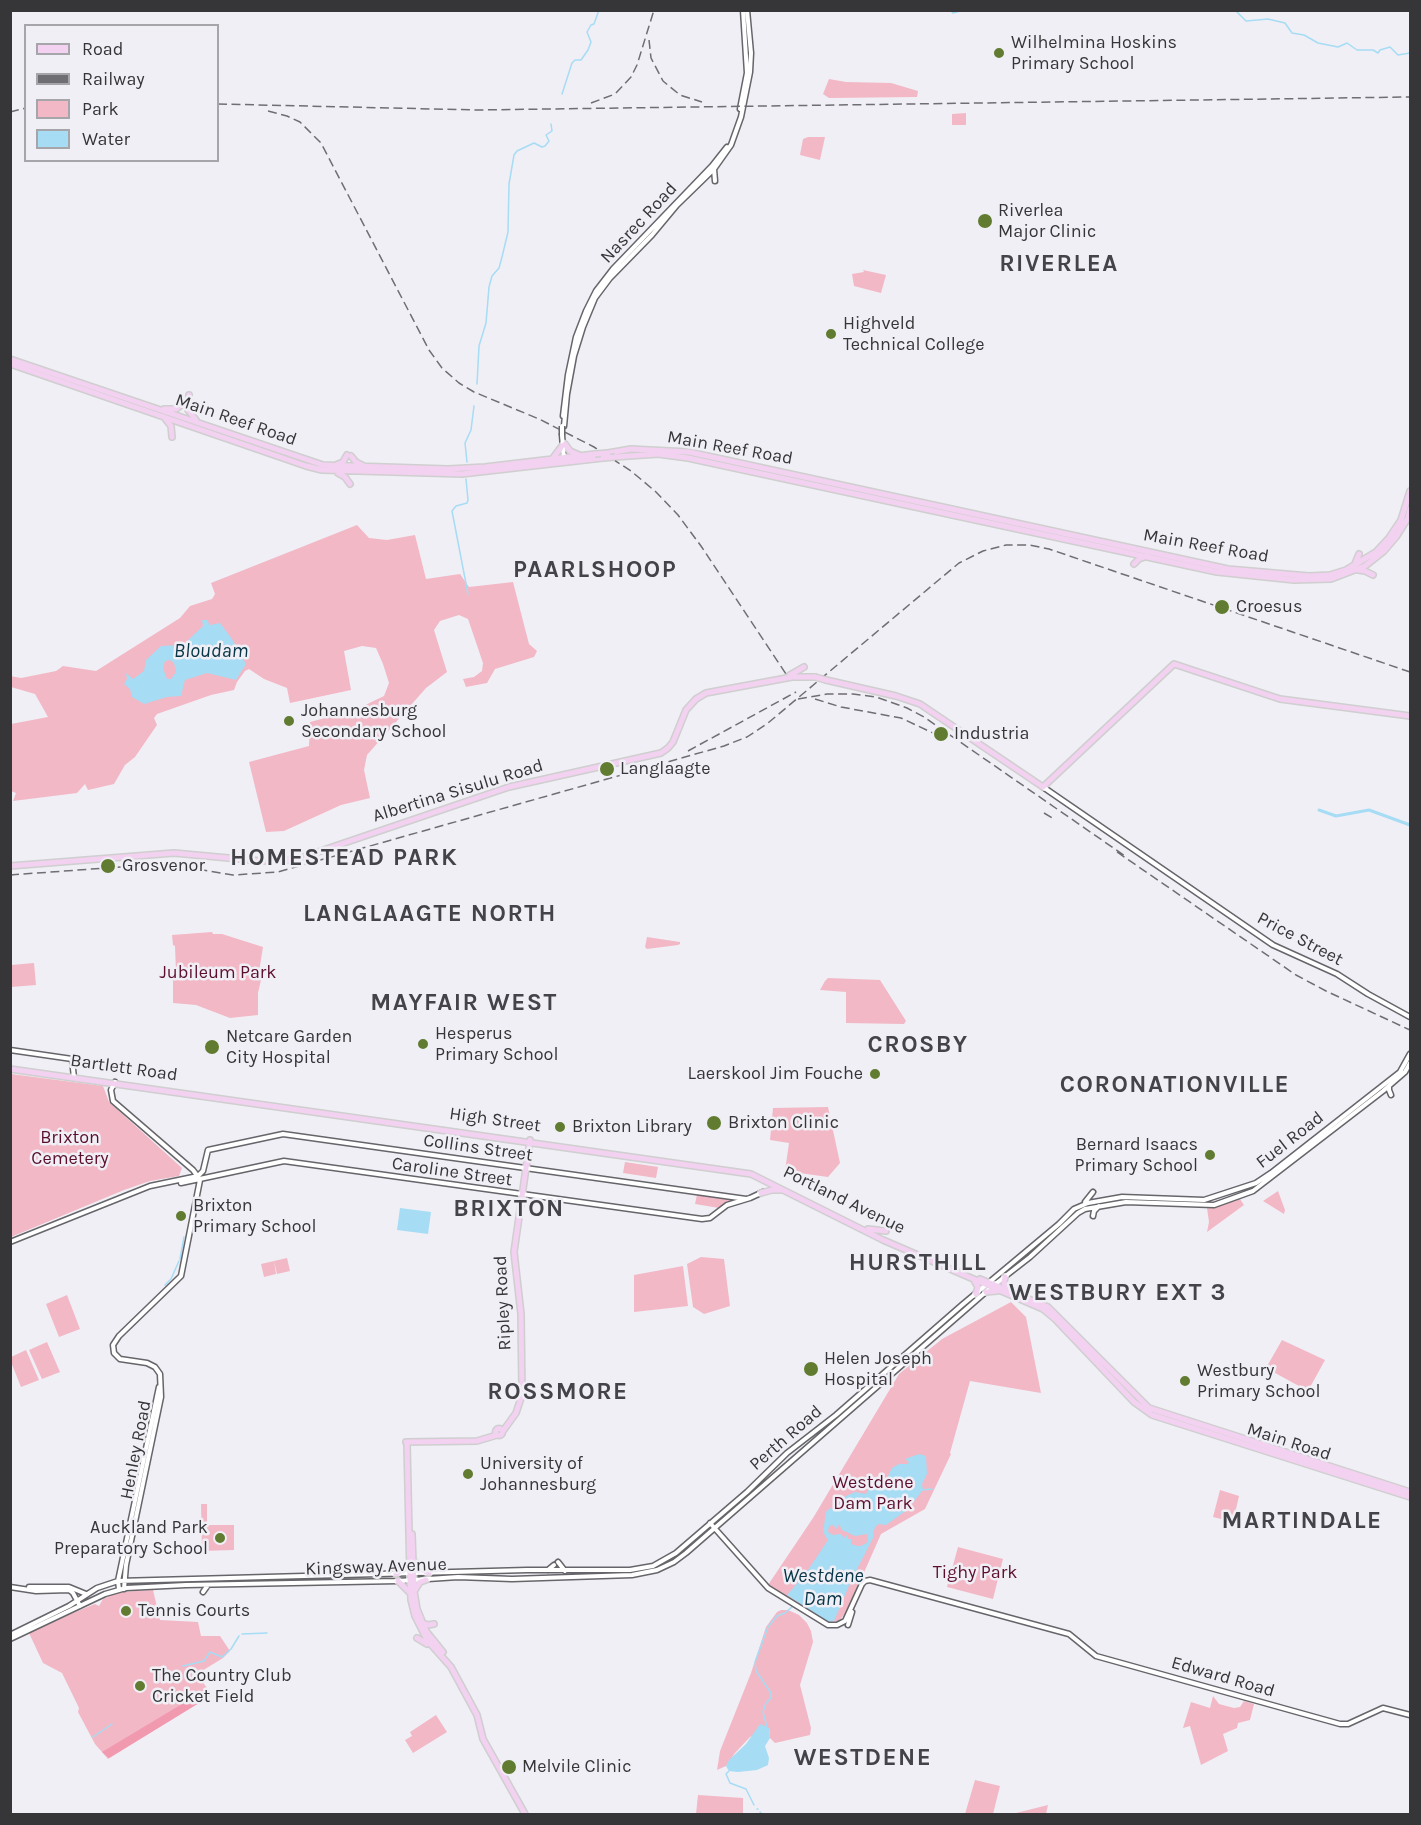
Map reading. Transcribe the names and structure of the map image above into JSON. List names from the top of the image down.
{
  "streets": {
    "main road": [
      "Nasrec Road",
      "Main Reef Road",
      "Albertina Sisulu Road",
      "Price Street",
      "Bartlett Road",
      "High Street",
      "Fuel Road",
      "Collins Street",
      "Caroline Street",
      "Portland Avenue",
      "Ripley Road",
      "Perth Road",
      "Main Road",
      "Henley Road",
      "Kingsway Avenue",
      "Edward Road"
    ]
  },
  "crossings": [
    ["Nasrec Road", "Main Reef Road"],
    ["Albertina Sisulu Road", "Price Street"],
    ["Bartlett Road", "High Street"],
    ["High Street", "Portland Avenue"],
    ["High Street", "Ripley Road"],
    ["Collins Street", "Caroline Street"],
    ["Collins Street", "Ripley Road"],
    ["Collins Street", "Henley Road"],
    ["Caroline Street", "Ripley Road"],
    ["Caroline Street", "Henley Road"],
    ["Portland Avenue", "Perth Road"],
    ["Perth Road", "Kingsway Avenue"],
    ["Henley Road", "Kingsway Avenue"]
  ],
  "districts": [
    "RIVERLEA",
    "PAARLSHOOP",
    "HOMESTEAD PARK",
    "LANGLAAGTE NORTH",
    "MAYFAIR WEST",
    "CROSBY",
    "CORONATIONVILLE",
    "BRIXTON",
    "HURSTHILL",
    "WESTBURY EXT 3",
    "ROSSMORE",
    "MARTINDALE",
    "WESTDENE"
  ],
  "water": ["Bloudam", "Westdene Dam"],
  "parks": [
    "Jubileum Park",
    "Brixton Cemetery",
    "Westdene Dam Park",
    "Tighy Park"
  ],
  "places": [
    "Wilhelmina Hoskins Primary School",
    "Riverlea Major Clinic",
    "Highveld Technical College",
    "Croesus",
    "Johannesburg Secondary School",
    "Industria",
    "Langlaagte",
    "Grosvenor",
    "Hesperus Primary School",
    "Netcare Garden City Hospital",
    "Laerskool Jim Fouche",
    "Brixton Clinic",
    "Brixton Library",
    "Bernard Isaacs Primary School",
    "Brixton Primary School",
    "Helen Joseph Hospital",
    "Westbury Primary School",
    "University of Johannesburg",
    "Auckland Park Preparatory School",
    "Tennis Courts",
    "The Country Club Cricket Field",
    "Melvile Clinic"
  ],
  "legend": [
    "Road",
    "Railway",
    "Park",
    "Water"
  ]
}
